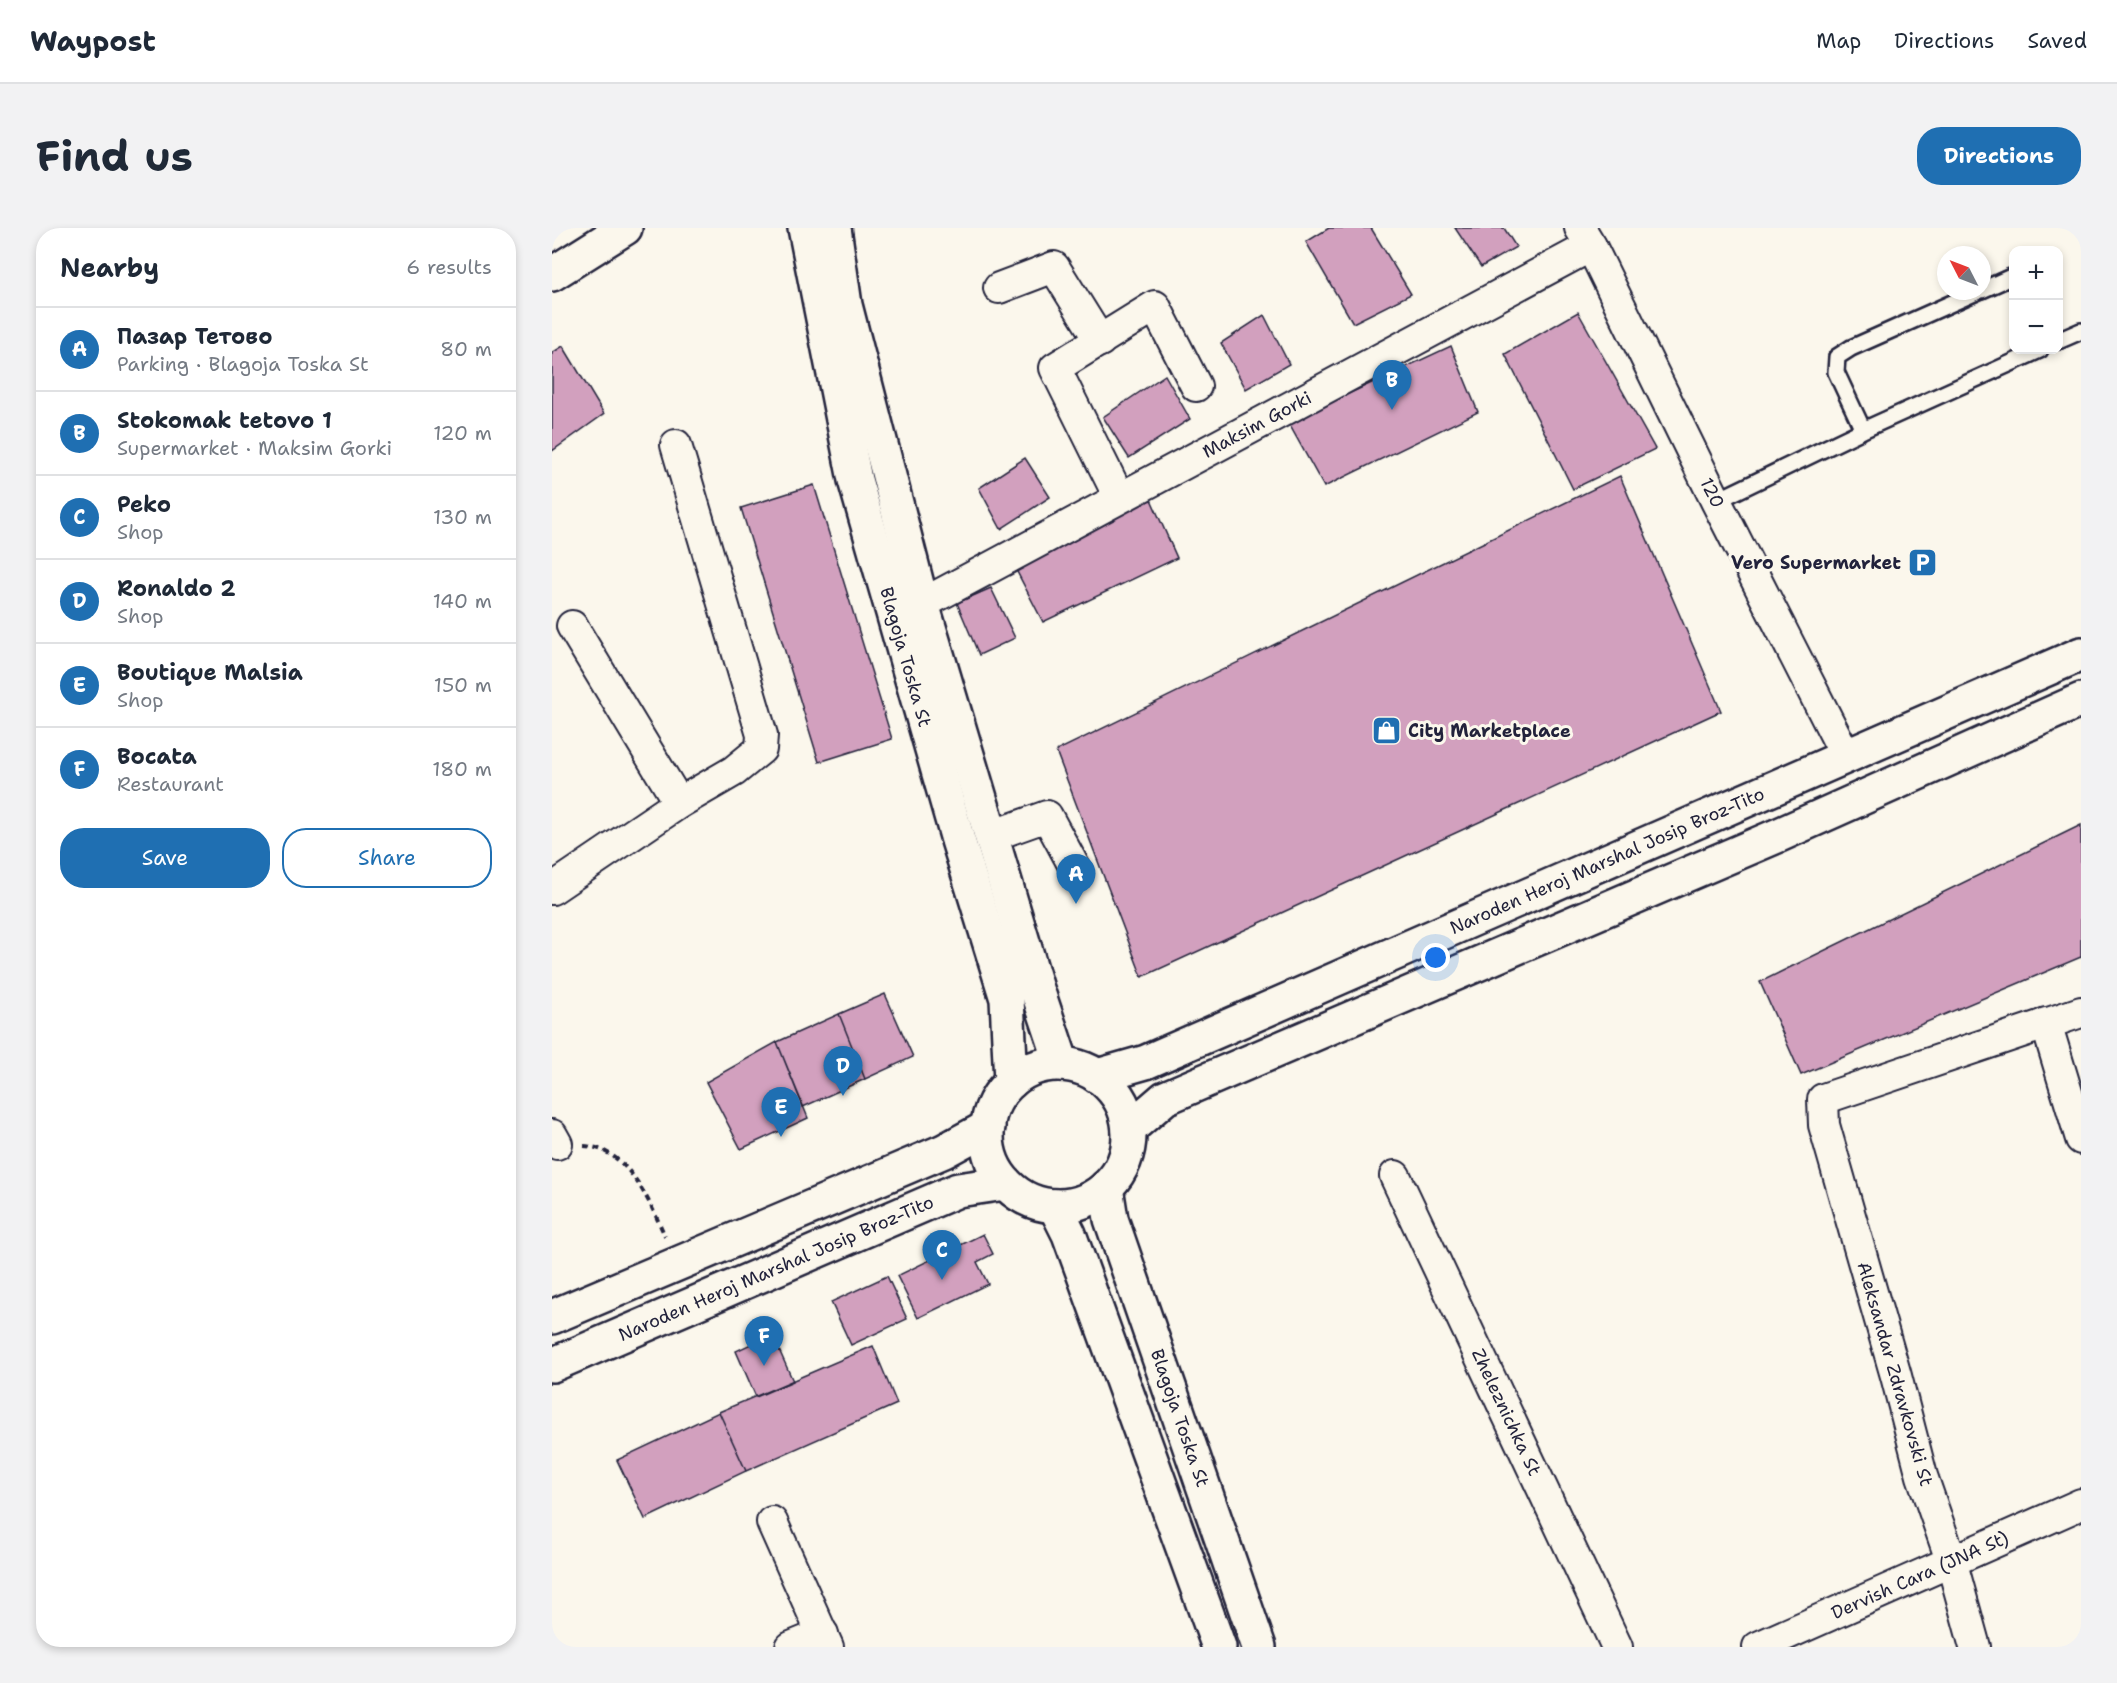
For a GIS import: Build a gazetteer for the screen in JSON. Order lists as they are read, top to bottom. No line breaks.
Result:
{"streets":{"main road":["Blagoja Toska St","Naroden Heroj Marshal Josip Broz-Tito"],"street":["Maksim Gorki","120","Aleksandar Zdravkovski St","Zheleznichka St","Dervish Cara (JNA St)"]},"crossings":[["Maksim Gorki","120"],["Maksim Gorki","Blagoja Toska St"],["120","Naroden Heroj Marshal Josip Broz-Tito"],["Blagoja Toska St","Naroden Heroj Marshal Josip Broz-Tito"],["Aleksandar Zdravkovski St","Dervish Cara (JNA St)"]],"places":{"parking":["Vero Supermarket"],"shop":["City Marketplace"]},"north":"top left","page":{"header":"Waypost","nav":["Map","Directions","Saved"],"buttons":["Directions",["Save","Share"]],"title":"Find us","heading":["Nearby","6 results"],"map_buttons":["+","−"],"list":[{"mark":"A","name":"Пазар Тетово","note":"Parking · Blagoja Toska St","value":"80 m"},{"mark":"B","name":"Stokomak tetovo 1","note":"Supermarket · Maksim Gorki","value":"120 m"},{"mark":"C","name":"Peko","note":"Shop","value":"130 m"},{"mark":"D","name":"Ronaldo 2","note":"Shop","value":"140 m"},{"mark":"E","name":"Boutique Malsia","note":"Shop","value":"150 m"},{"mark":"F","name":"Bocata","note":"Restaurant","value":"180 m"}],"pins":["B","A","D","E","C","F"]}}
